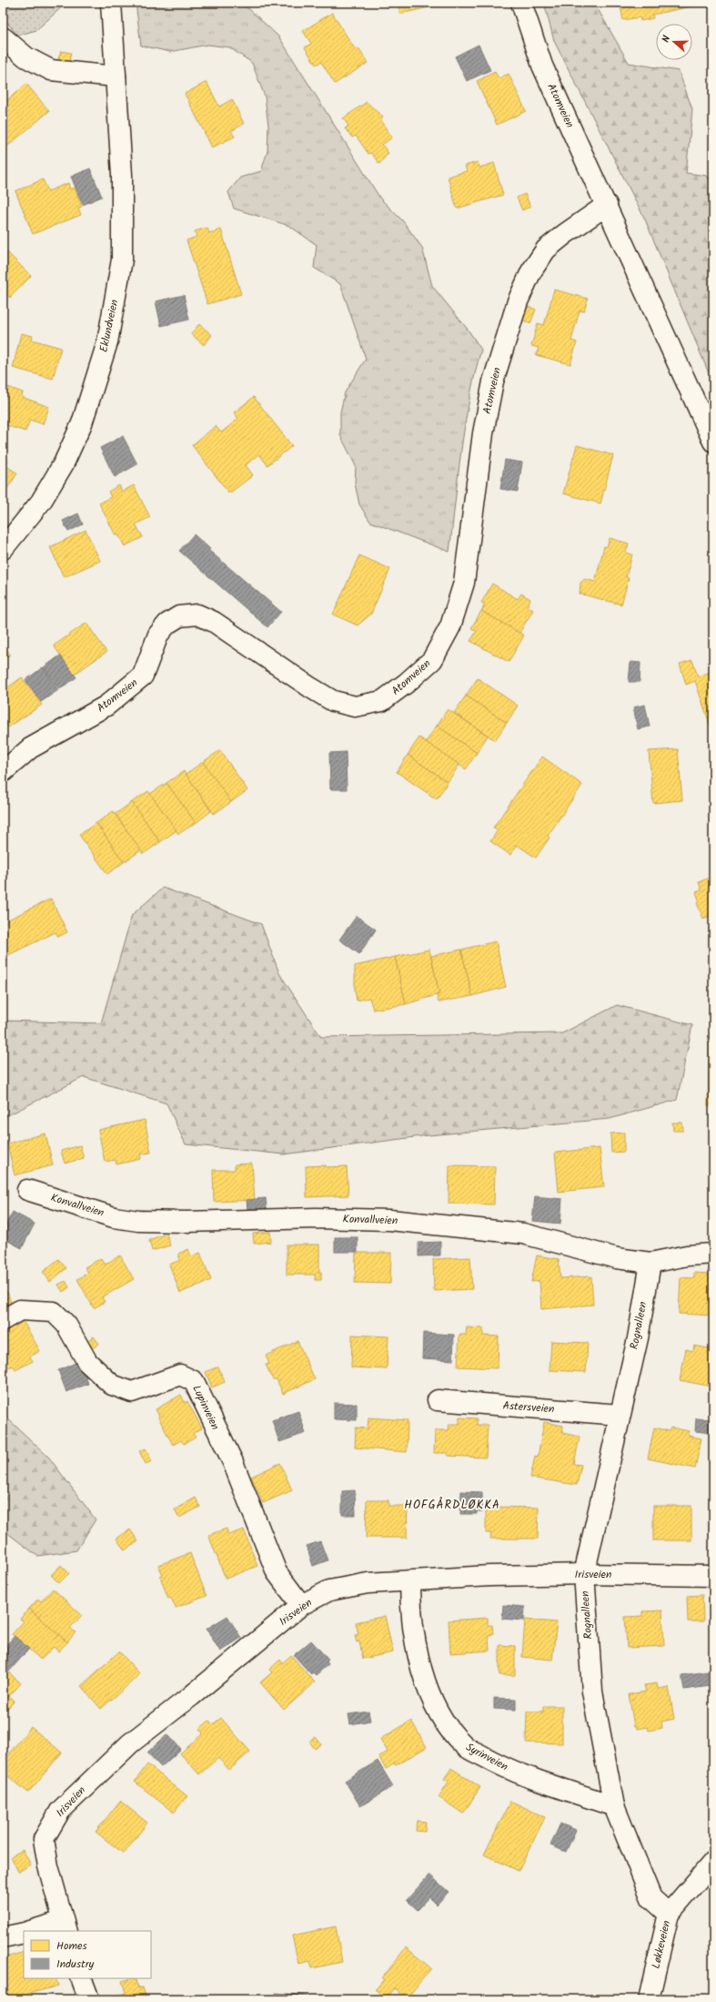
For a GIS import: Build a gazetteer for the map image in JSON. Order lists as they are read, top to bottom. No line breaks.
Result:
{"streets":{"street":["Atomveien","Eklundveien","Konvallveien","Rognalleen","Lupinveien","Astersveien","Irisveien","Syrinveien","Løkkeveien"]},"crossings":[["Konvallveien","Rognalleen"],["Rognalleen","Astersveien"],["Rognalleen","Irisveien"],["Rognalleen","Syrinveien"],["Rognalleen","Løkkeveien"],["Lupinveien","Irisveien"],["Irisveien","Syrinveien"]],"districts":["HOFGÅRDLØKKA"],"legend":["Homes","Industry"],"north":"left"}
